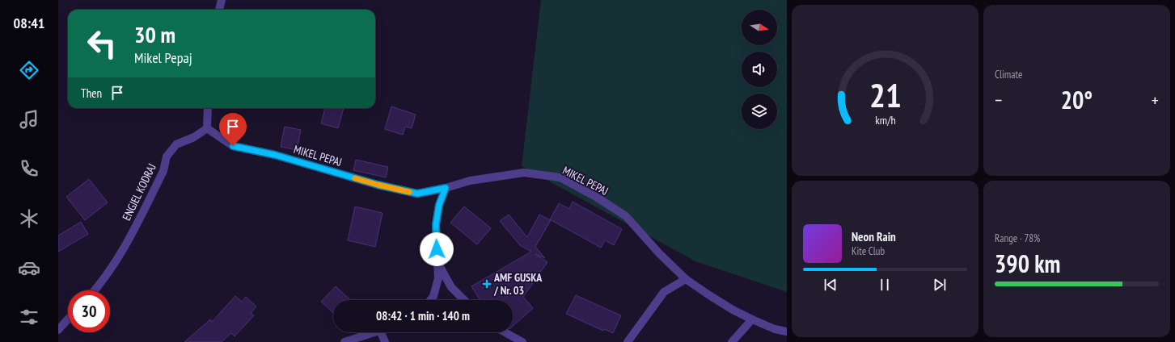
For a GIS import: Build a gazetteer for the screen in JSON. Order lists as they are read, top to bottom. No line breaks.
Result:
{"streets":{"street":["MIKEL PEPAJ","ENGJEL KODRAJ"]},"crossings":[["MIKEL PEPAJ","ENGJEL KODRAJ"]],"places":{"health":["AMF GUSKA / Nr. 03"]},"north":"right","page":{"tabs":"08:41","tile":["Climate",["Range · 78%","390 km"]],"turn":["30 m","Mikel Pepaj"],"then":"Then","heat":["−","20°","+"],"song":["Neon Rain","Kite Club"],"limit":"30","trip":"08:42 · 1 min · 140 m","gauge":["21","km/h"]}}
